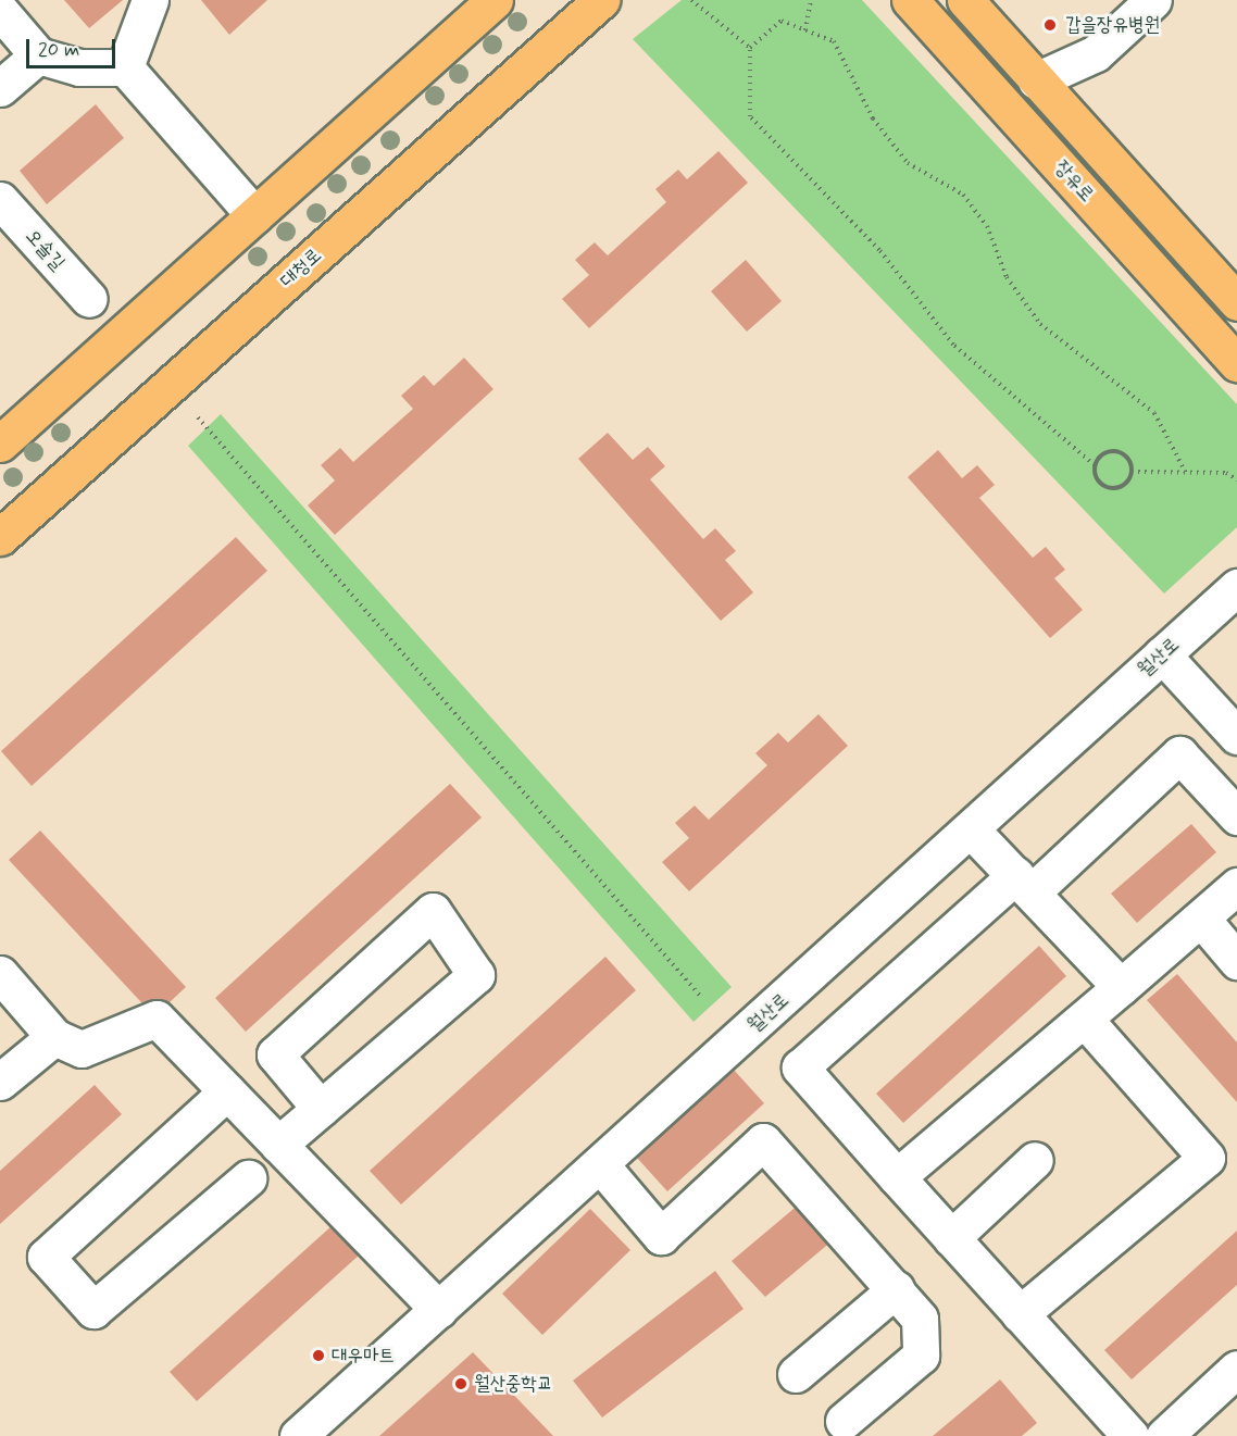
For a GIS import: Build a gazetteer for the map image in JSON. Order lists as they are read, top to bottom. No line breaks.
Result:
{"streets":{"main road":["장유로","대청로"],"street":["오솔길","월산로"]},"places":["갑을장유병원","대우마트","월산중학교"],"scale_bar":"20 m"}
